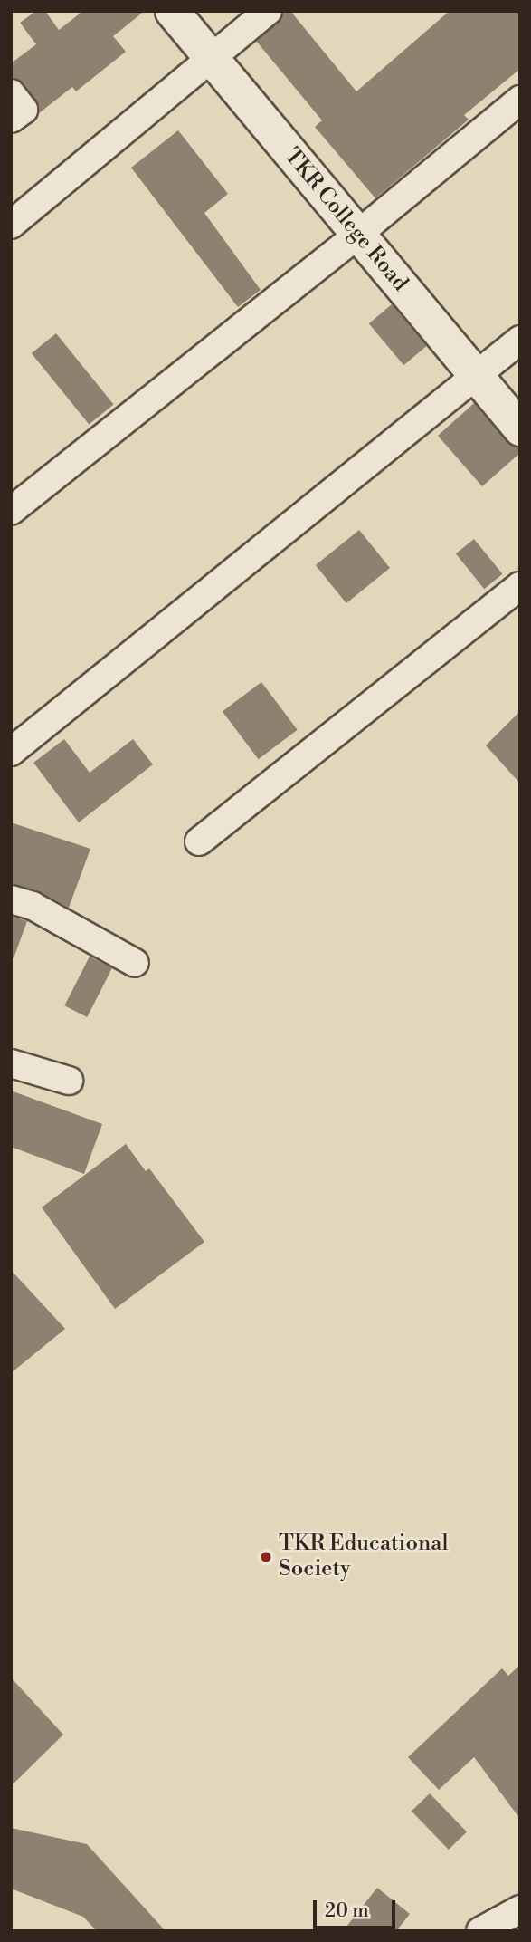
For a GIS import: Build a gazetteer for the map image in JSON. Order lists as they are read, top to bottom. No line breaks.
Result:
{"streets":{"street":["TKR College Road"]},"places":["TKR Educational Society"],"scale_bar":"20 m"}
